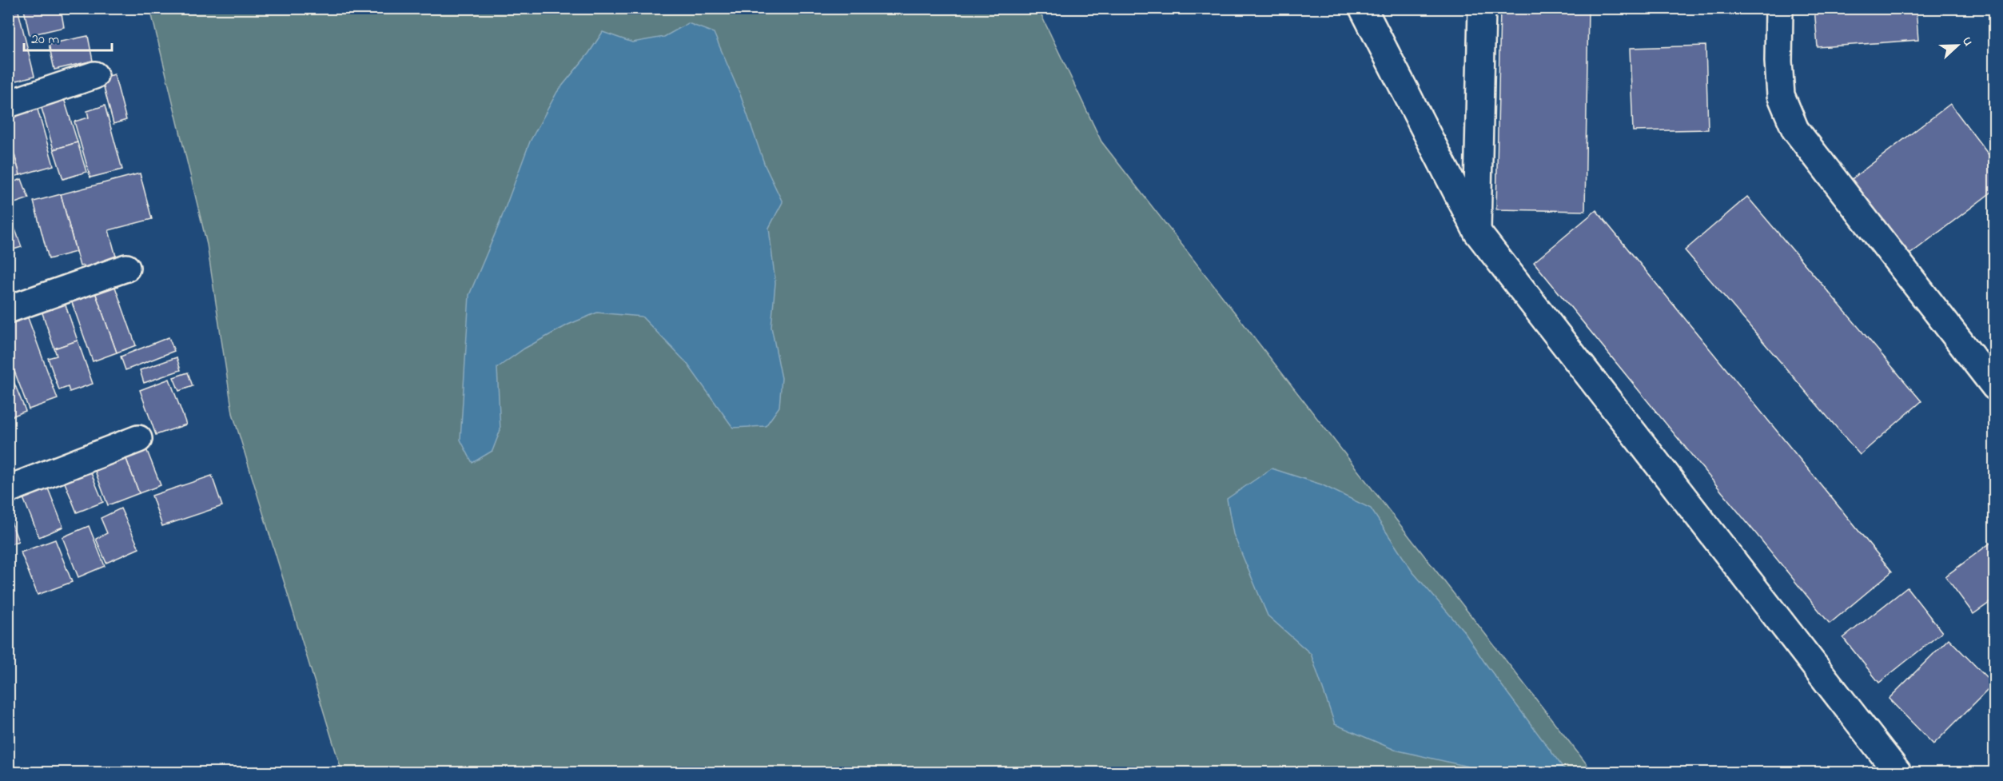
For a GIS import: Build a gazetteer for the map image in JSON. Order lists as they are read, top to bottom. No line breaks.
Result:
{"scale_bar":"20 m","north":"right"}
